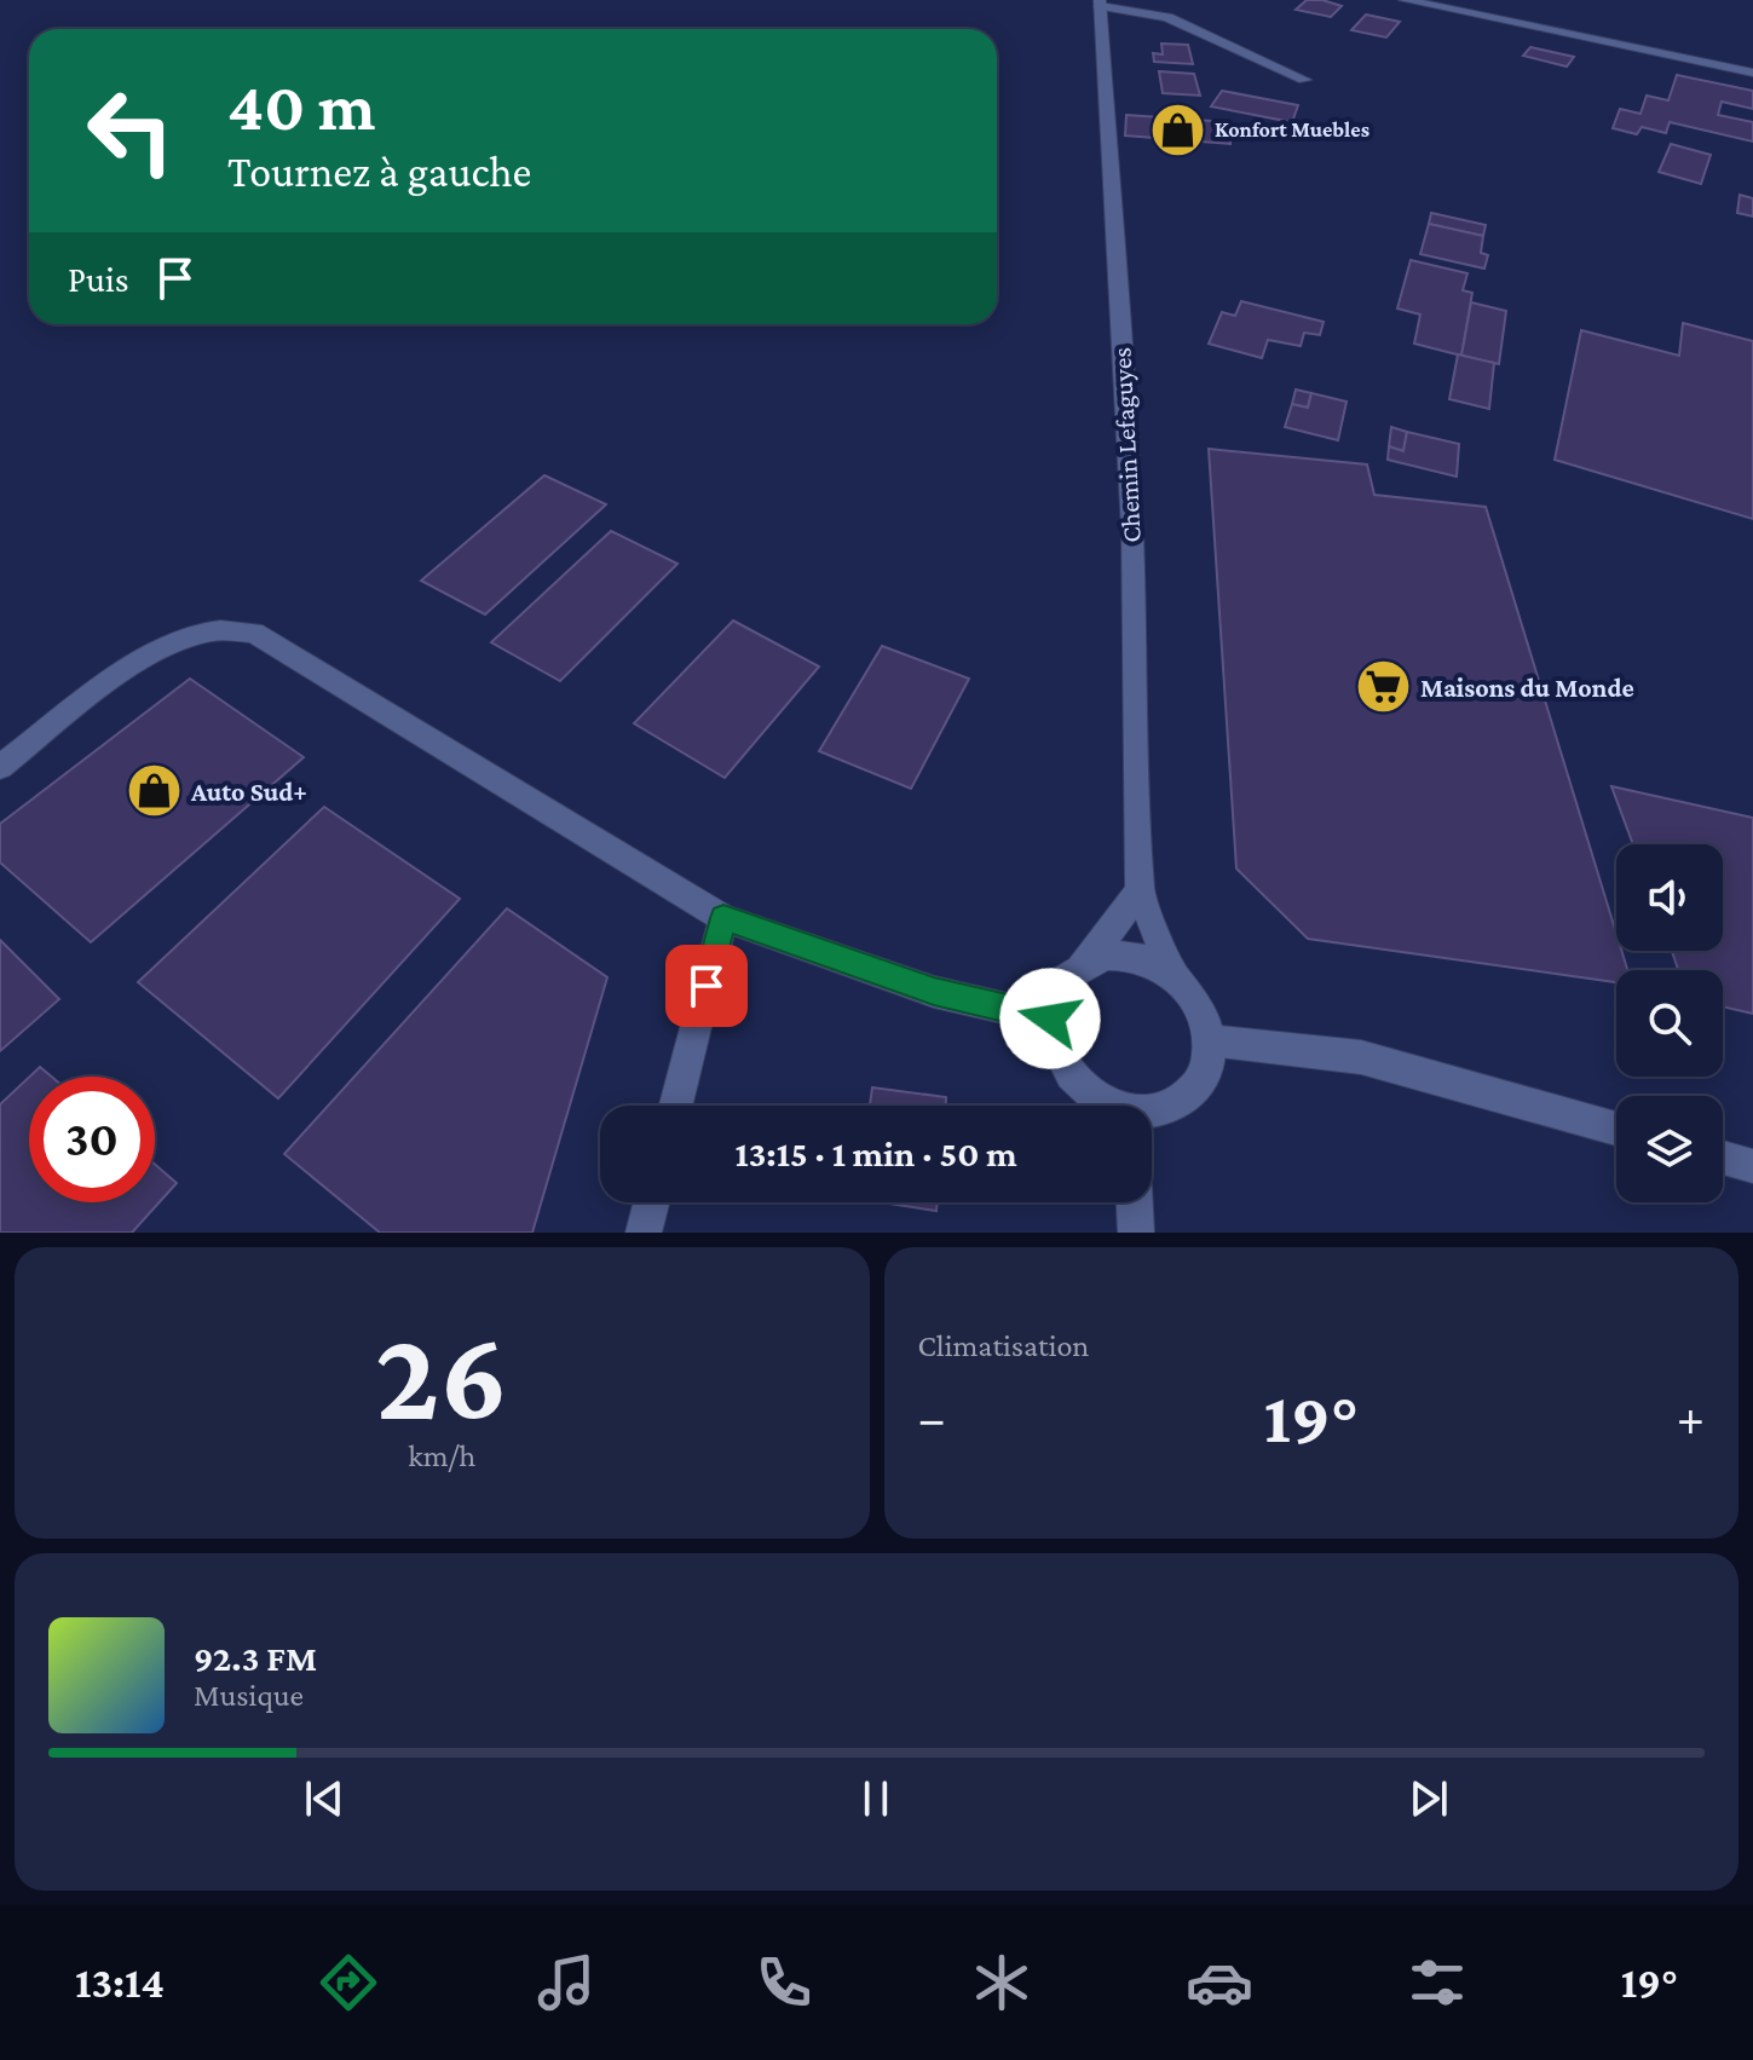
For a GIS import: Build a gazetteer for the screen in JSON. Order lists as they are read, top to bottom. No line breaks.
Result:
{"streets":{"main road":["Chemin Lefaguyes"]},"places":{"shop":["Konfort Muebles","Auto Sud+"],"supermarket":["Maisons du Monde"]},"page":{"turn":["40 m","Tournez à gauche"],"then":"Puis","limit":"30","trip":"13:15 · 1 min · 50 m","tile":[["26","km/h"],"Climatisation"],"heat":["−","19°","+"],"song":["92.3 FM","Musique"],"tabs":["13:14","19°"]}}
